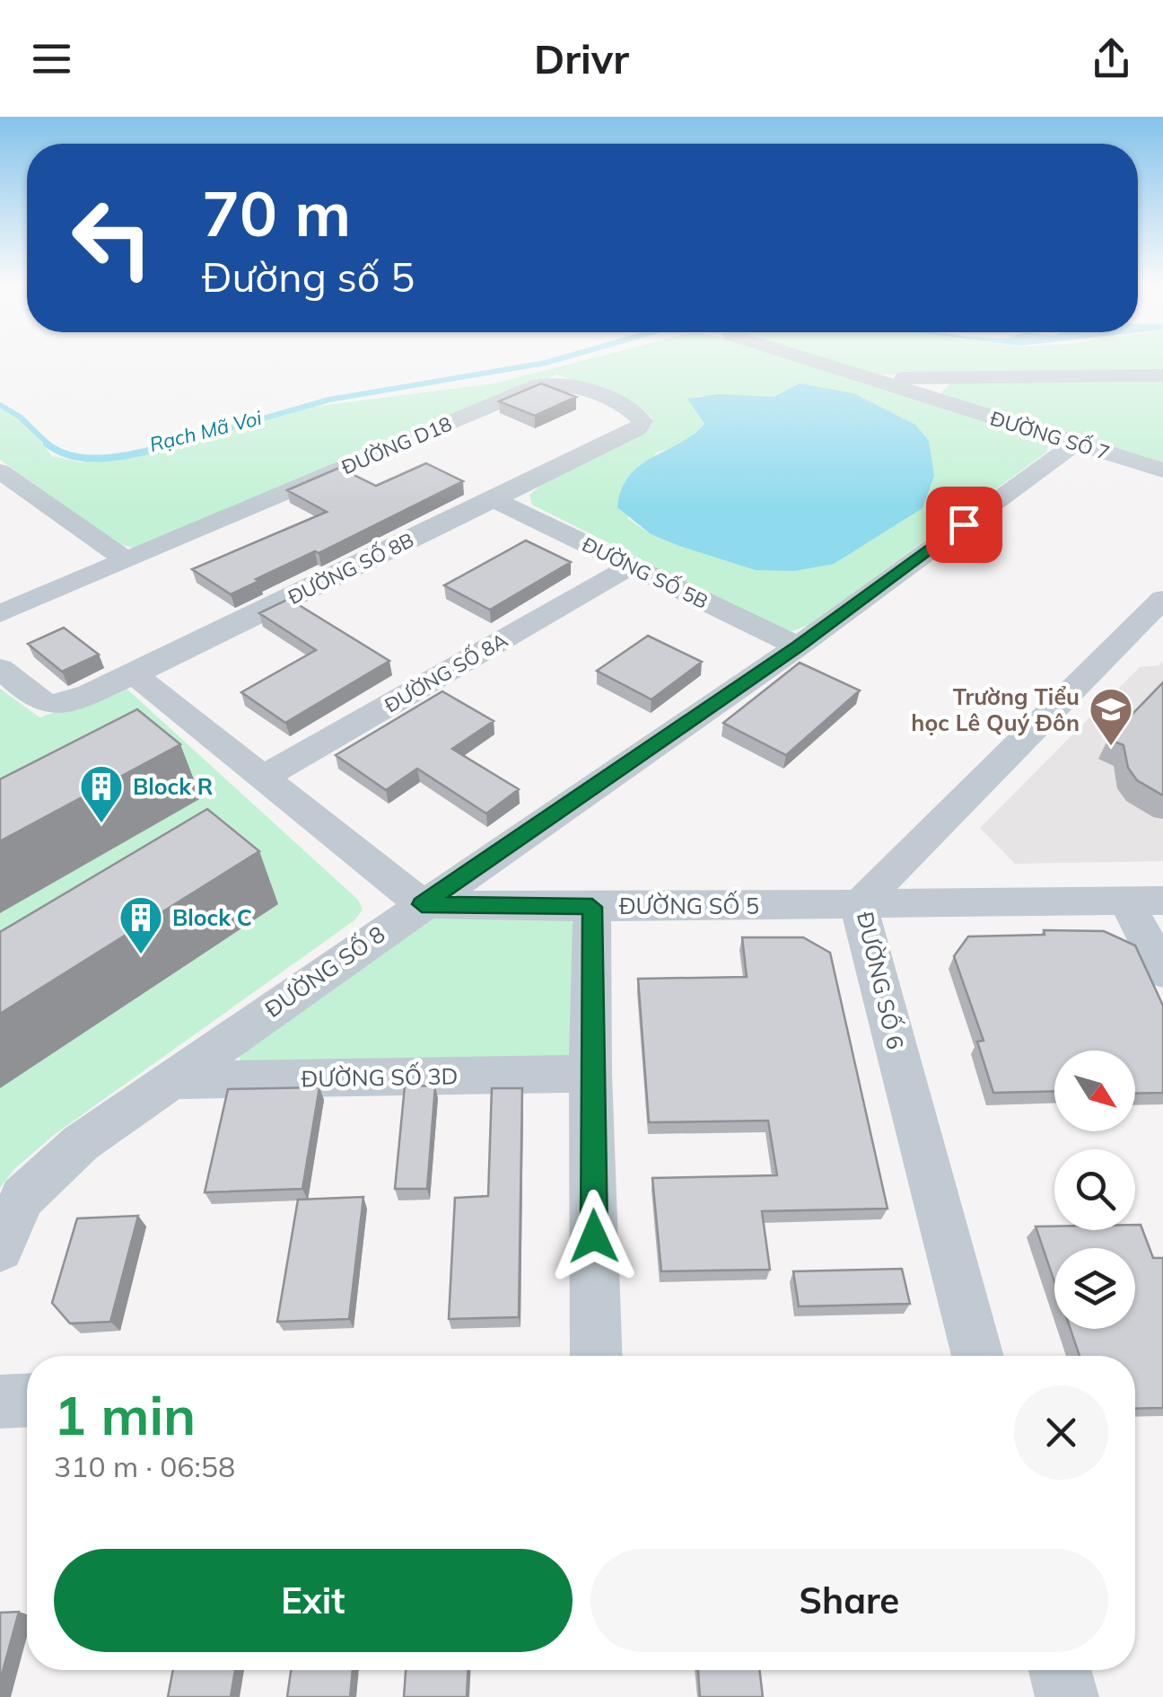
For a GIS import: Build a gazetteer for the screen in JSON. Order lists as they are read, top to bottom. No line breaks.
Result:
{"streets":{"street":["ĐƯỜNG SỐ 7","ĐƯỜNG D18","ĐƯỜNG SỐ 8B","ĐƯỜNG SỐ 5B","ĐƯỜNG SỐ 8A","ĐƯỜNG SỐ 5","ĐƯỜNG SỐ 8","ĐƯỜNG SỐ 6","ĐƯỜNG SỐ 3D"]},"crossings":[["ĐƯỜNG SỐ 7","ĐƯỜNG SỐ 8"],["ĐƯỜNG D18","ĐƯỜNG SỐ 8B"],["ĐƯỜNG SỐ 8B","ĐƯỜNG SỐ 5B"],["ĐƯỜNG SỐ 5B","ĐƯỜNG SỐ 8A"],["ĐƯỜNG SỐ 5B","ĐƯỜNG SỐ 8"],["ĐƯỜNG SỐ 5","ĐƯỜNG SỐ 8"],["ĐƯỜNG SỐ 5","ĐƯỜNG SỐ 6"],["ĐƯỜNG SỐ 8","ĐƯỜNG SỐ 3D"]],"water":["Rạch Mã Voi"],"places":{"school or university":["Trường Tiểu học Lê Quý Đôn"],"building":["Block R","Block C"]},"north":"bottom right","page":{"header":"Drivr","turn":["70 m","Đường số 5"],"heading":["1 min","310 m · 06:58"],"buttons":["Exit","Share"]}}
